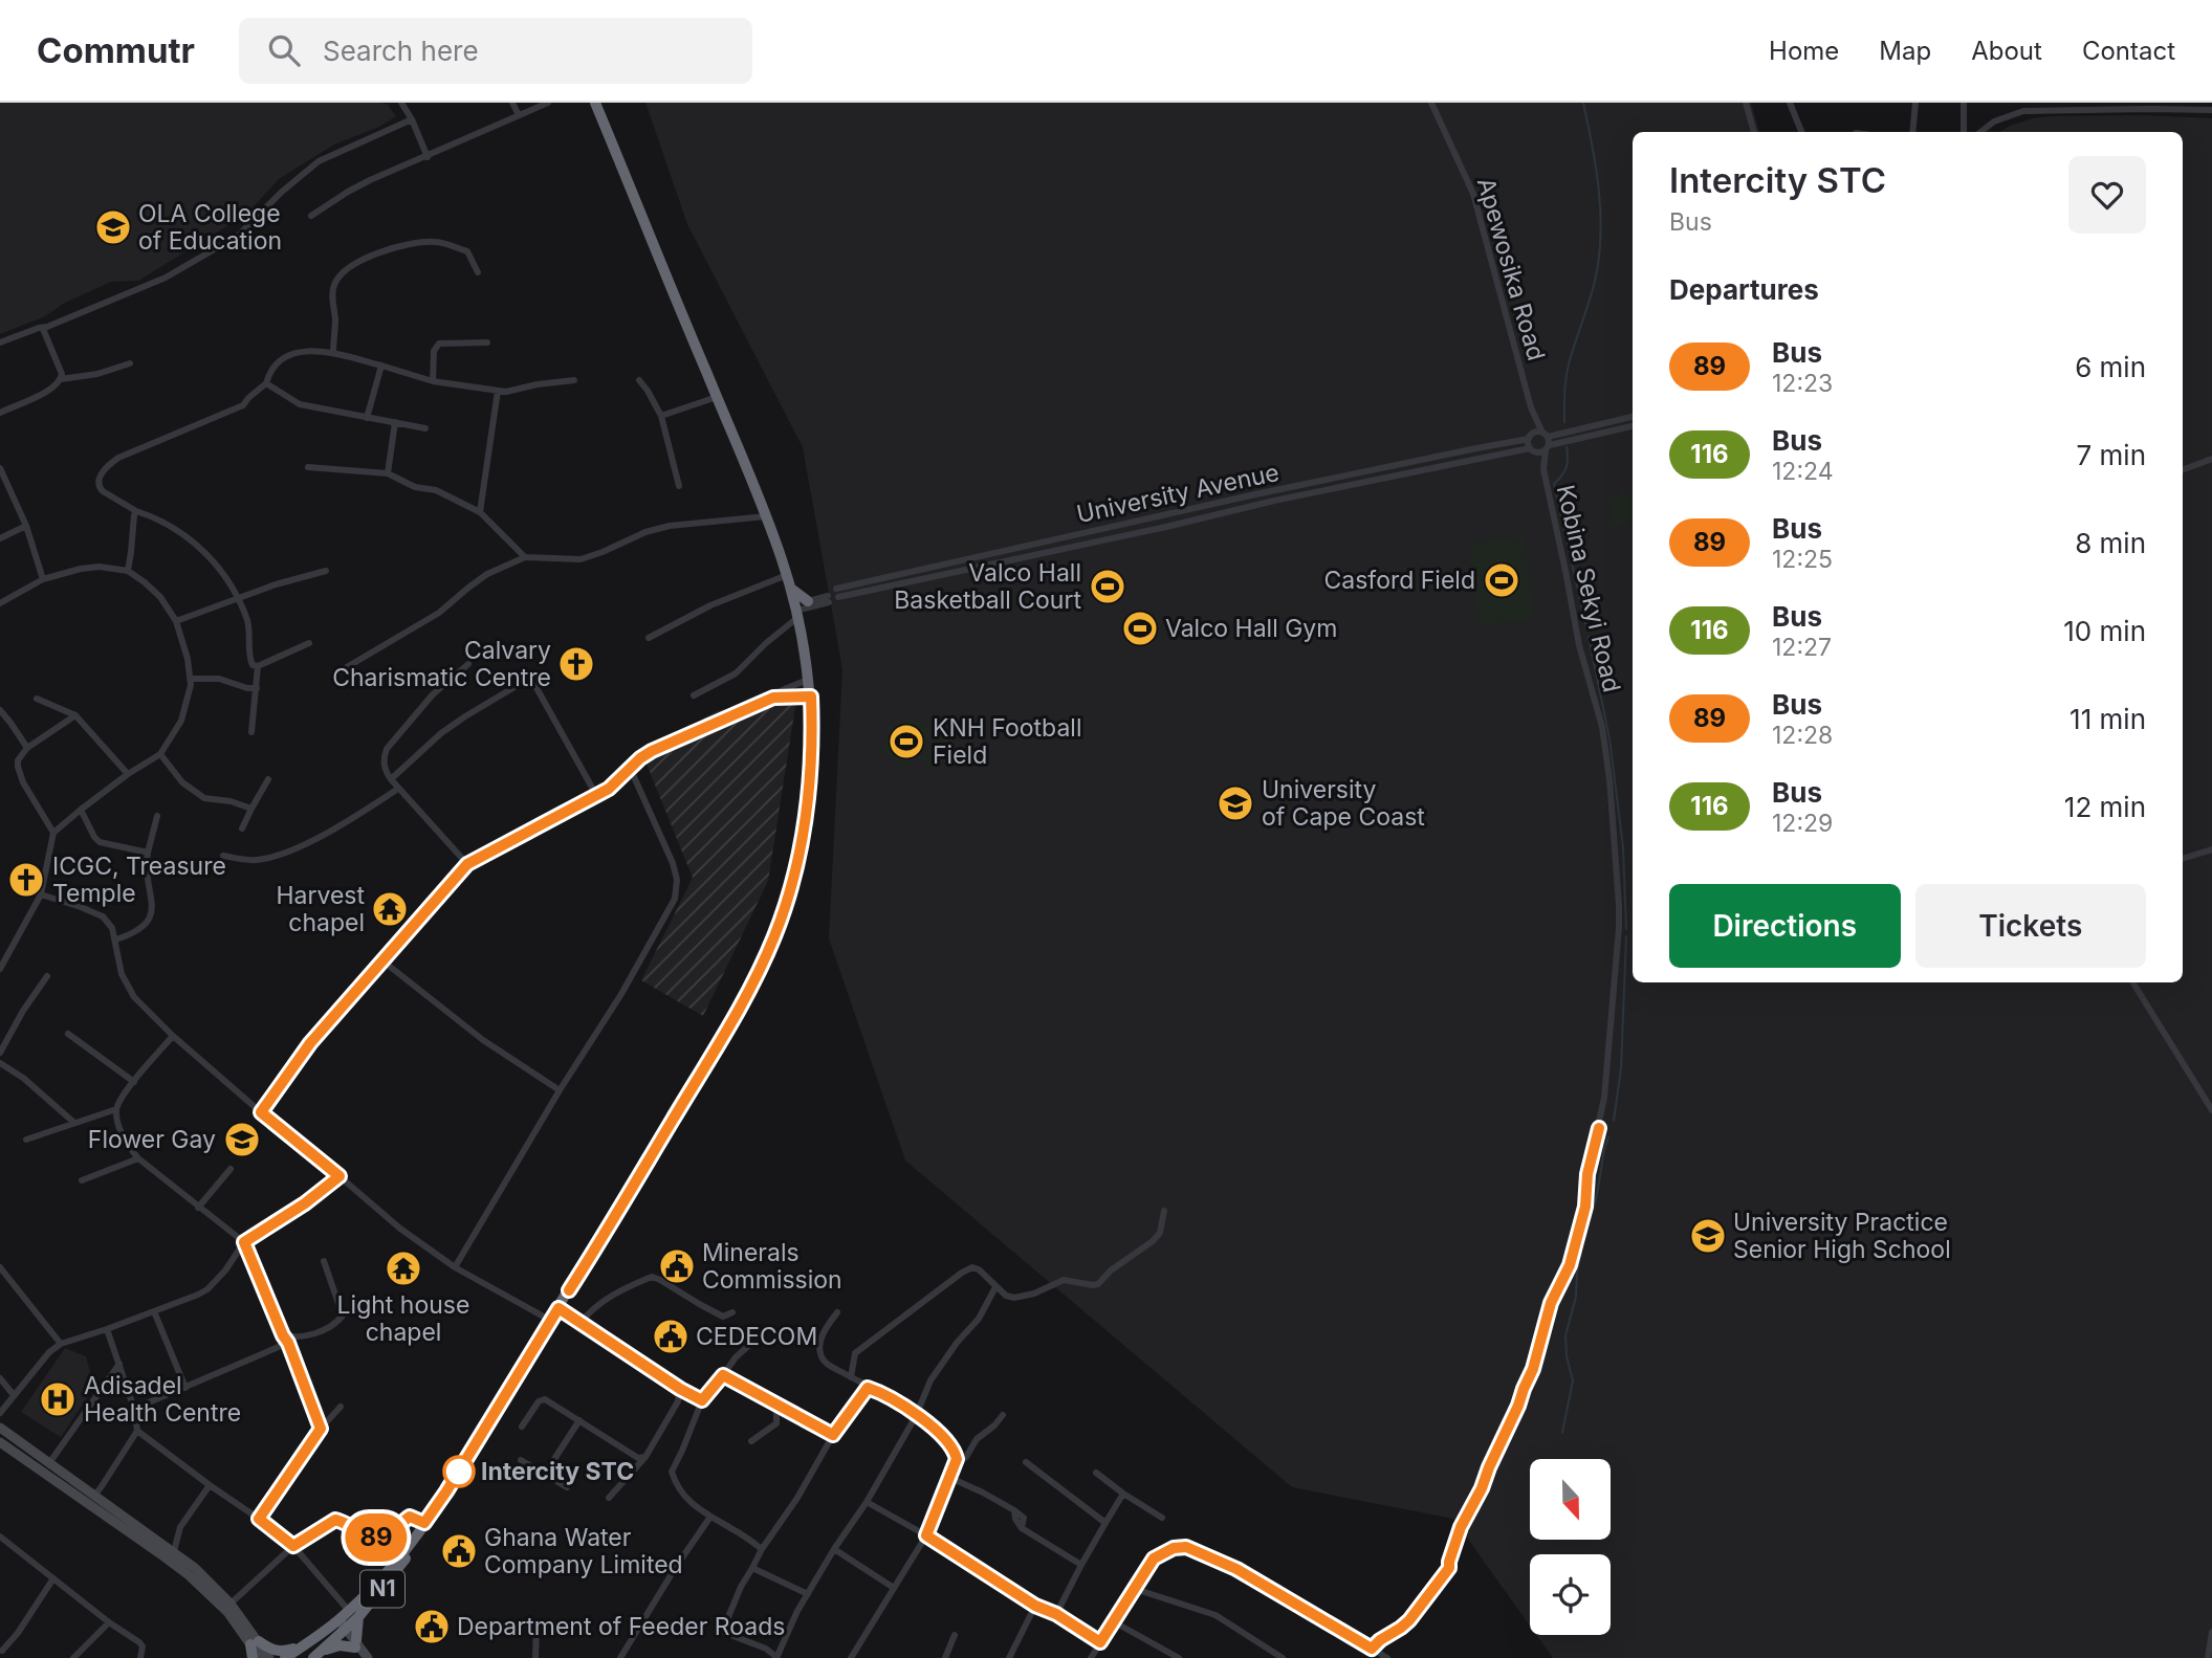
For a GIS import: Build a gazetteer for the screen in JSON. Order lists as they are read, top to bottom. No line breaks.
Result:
{"streets":{"highway":["N1"],"street":["Apewosika Road","University Avenue","Kobina Sekyi Road"]},"crossings":[["University Avenue","Kobina Sekyi Road"]],"places":{"school or university":["OLA College of Education","University of Cape Coast","Flower Gay","University Practice Senior High School"],"sports":["Casford Field","Valco Hall Basketball Court","Valco Hall Gym","KNH Football Field"],"church":["Calvary Charismatic Centre","ICGC, Treasure Temple"],"temple":["Harvest chapel","Light house chapel"],"public building":["Minerals Commission","CEDECOM","Ghana Water Company Limited","Department of Feeder Roads"],"hospital":["Adisadel Health Centre"],"other":["Intercity STC"]},"lines":["bus line 89"],"north":"bottom","page":{"header":"Commutr","search":"Search here","nav":["Home","Map","About","Contact"],"on_map":"89","heading":[["Intercity STC","Bus"],"Departures"],"list":[{"mark":"89","name":"Bus","note":"12:23","value":"6 min"},{"mark":"116","name":"Bus","note":"12:24","value":"7 min"},{"mark":"89","name":"Bus","note":"12:25","value":"8 min"},{"mark":"116","name":"Bus","note":"12:27","value":"10 min"},{"mark":"89","name":"Bus","note":"12:28","value":"11 min"},{"mark":"116","name":"Bus","note":"12:29","value":"12 min"}],"buttons":["Directions","Tickets"]}}
